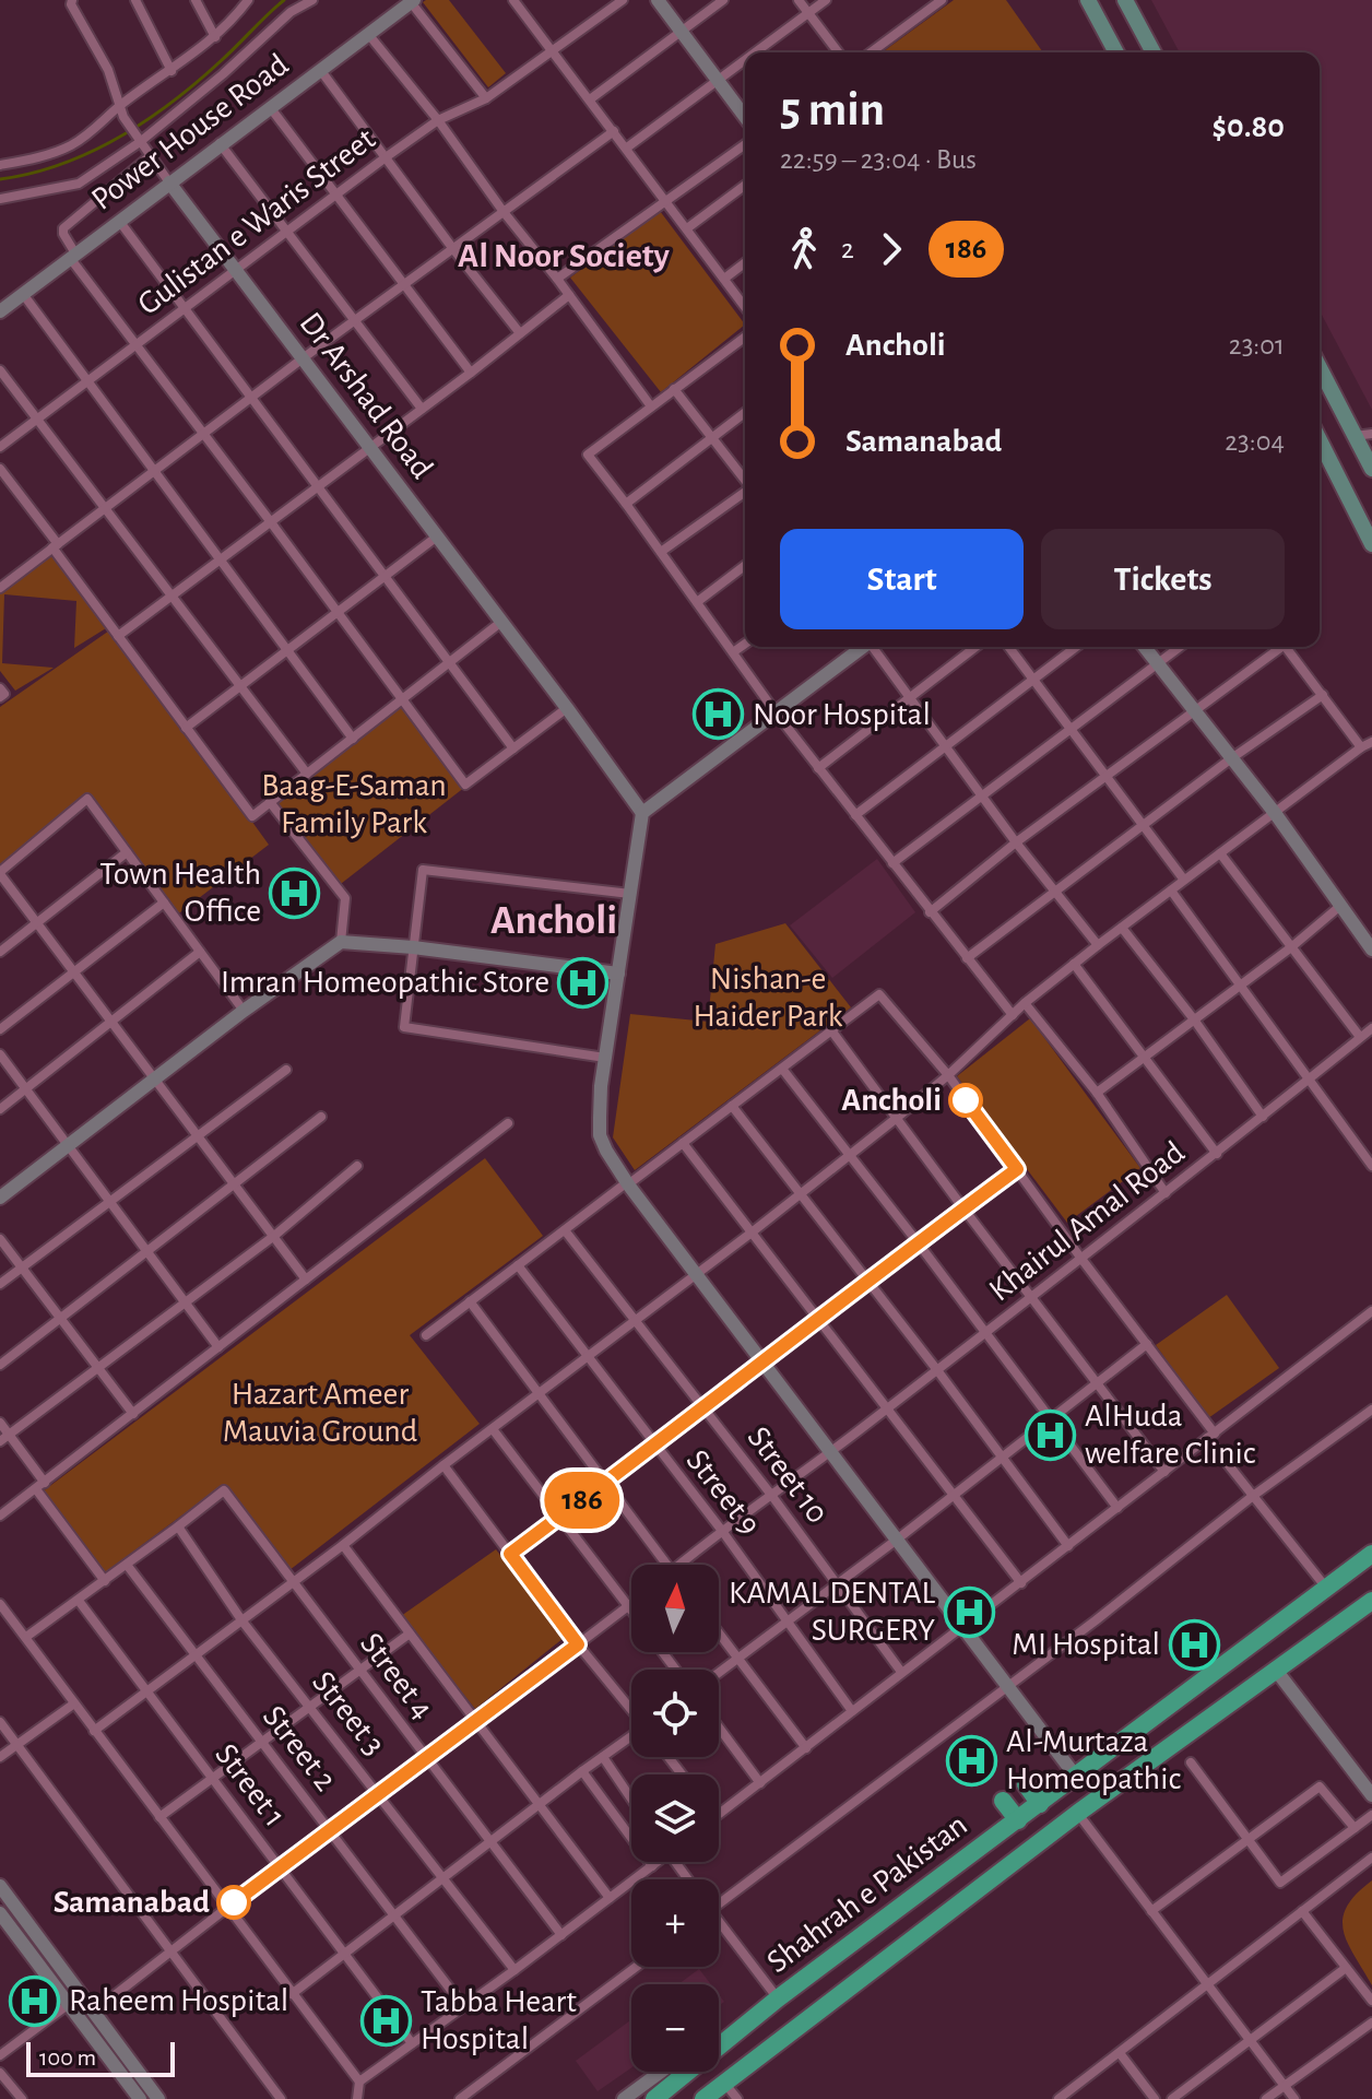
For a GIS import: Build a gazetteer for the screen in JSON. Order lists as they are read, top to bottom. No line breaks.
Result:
{"streets":{"highway":["Shahrah e Pakistan"],"street":["Power House Road","Gulistan e Waris Street","Dr Arshad Road","Khairul Amal Road","Street 10","Street 9","Street 4","Street 3","Street 2","Street 1"]},"crossings":[["Power House Road","Dr Arshad Road"],["Gulistan e Waris Street","Dr Arshad Road"],["Khairul Amal Road","Street 10"],["Khairul Amal Road","Street 9"],["Street 4","Street 3"]],"districts":["Al Noor Society","Ancholi"],"parks":["Baag-E-Saman Family Park","Nishan-e Haider Park","Hazart Ameer Mauvia Ground"],"places":{"hospital":["Noor Hospital","Town Health Office","Imran Homeopathic Store","AlHuda welfare Clinic","KAMAL DENTAL SURGERY","MI Hospital","Al-Murtaza Homeopathic","Raheem Hospital","Tabba Heart Hospital"],"other":["Ancholi","Samanabad"]},"lines":["bus line 186"],"scale_bar":"100 m","north":"top","page":{"on_map":"186","heading":["5 min","22:59 – 23:04 · Bus","$0.80"],"legs":["2","186"],"list":[{"name":"Ancholi","value":"23:01"},{"name":"Samanabad","value":"23:04"}],"buttons":["Start","Tickets"],"map_buttons":["+","−"],"scale":"100 m"}}
